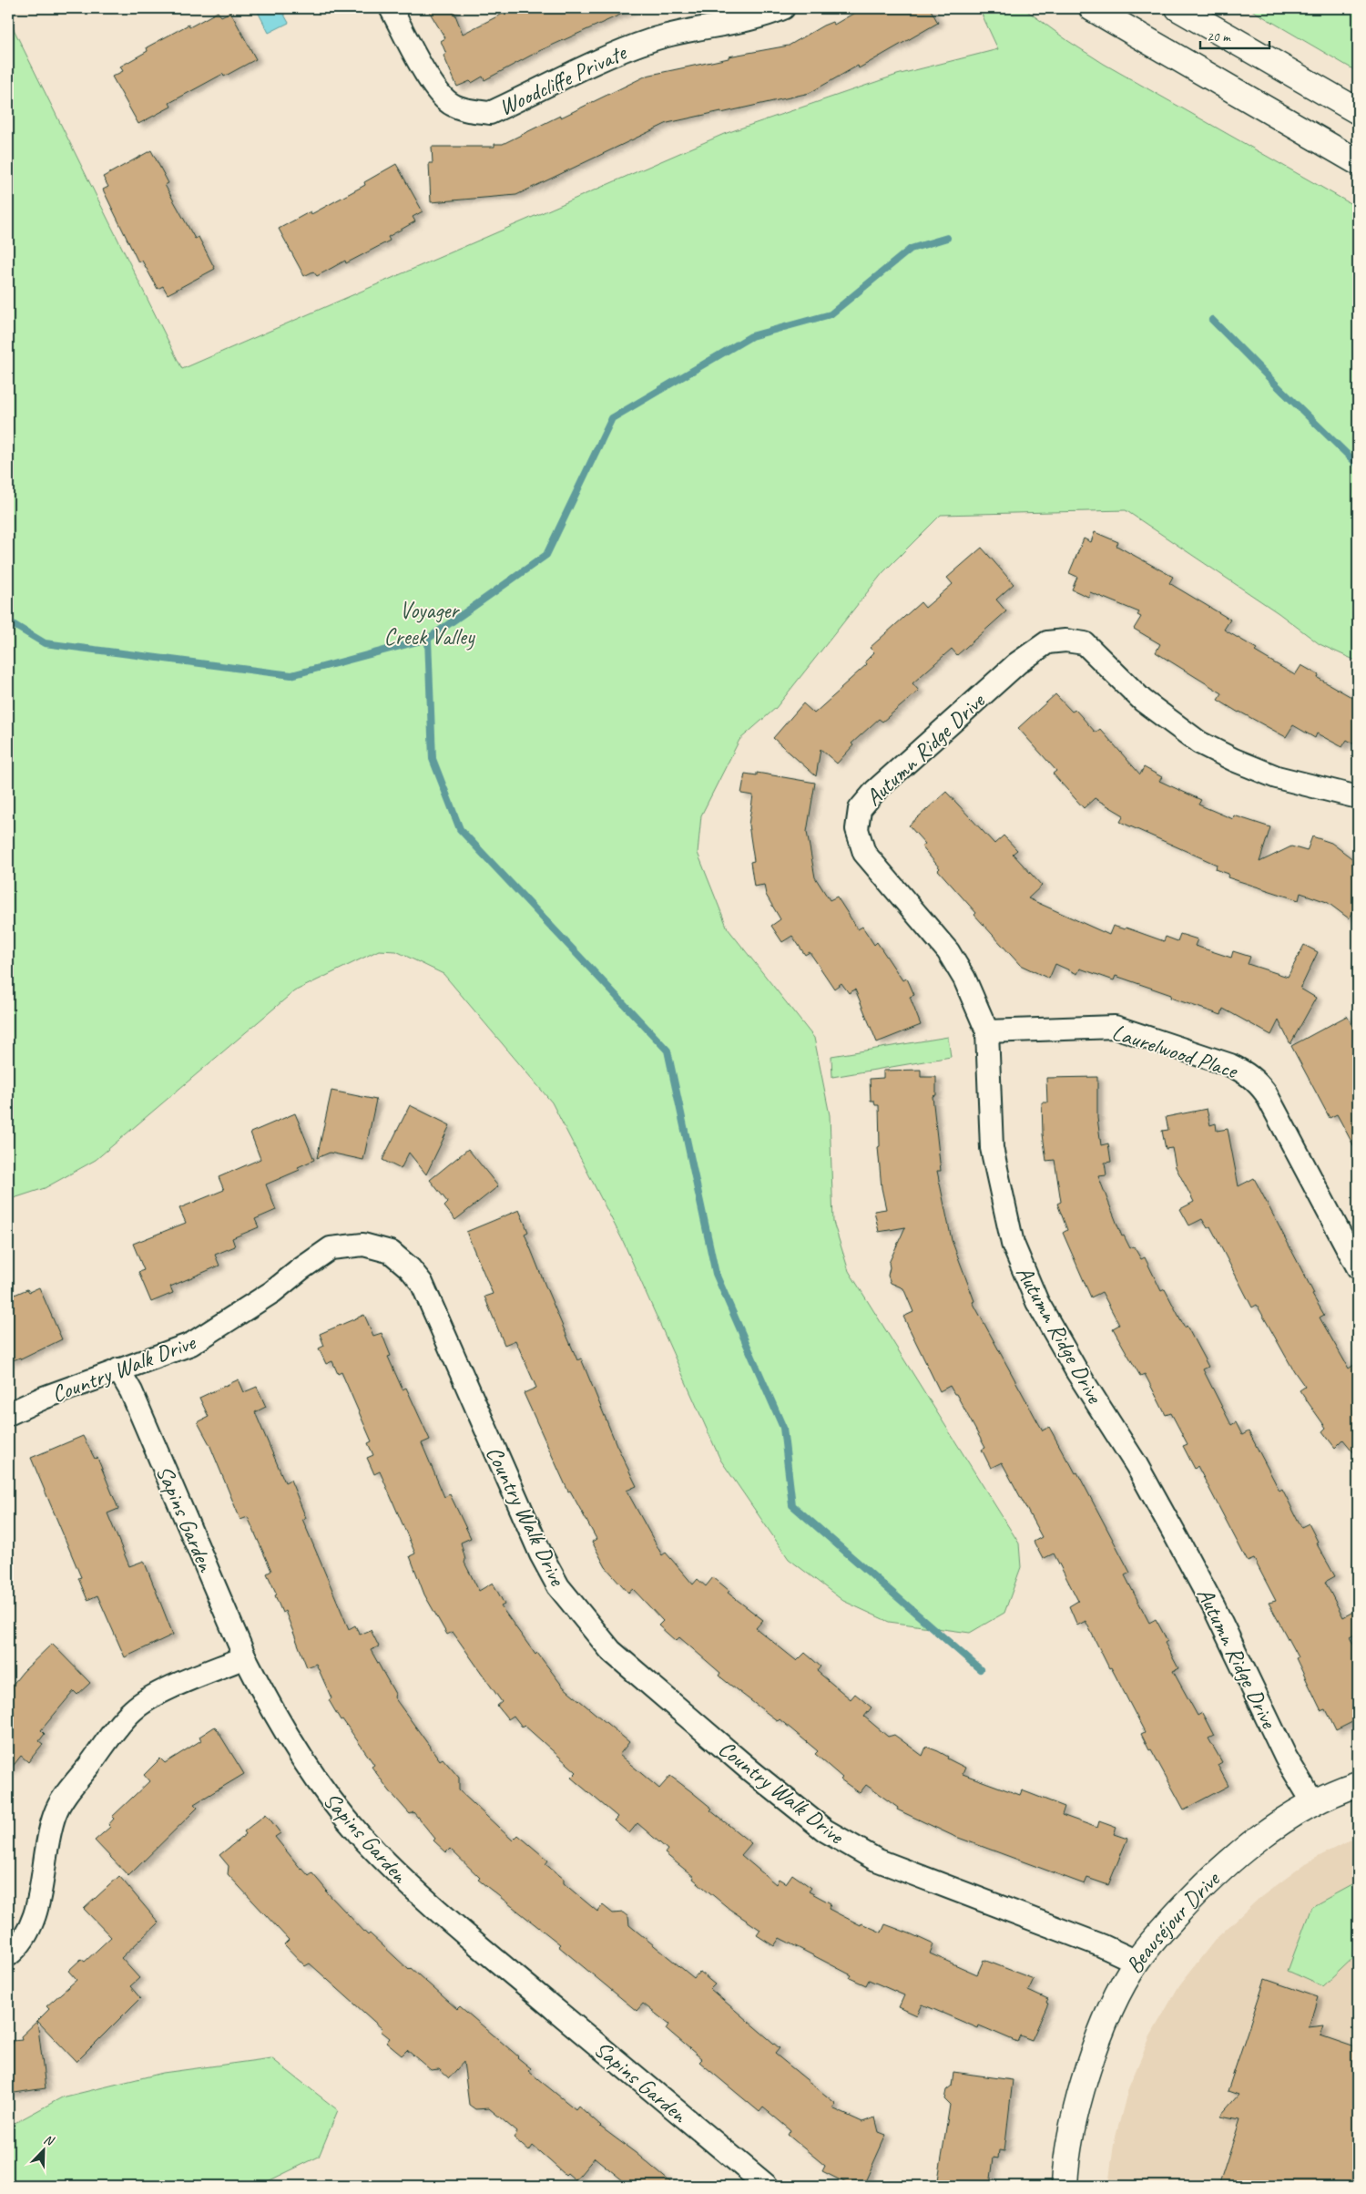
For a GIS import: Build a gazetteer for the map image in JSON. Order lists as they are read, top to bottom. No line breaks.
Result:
{"streets":{"street":["Woodcliffe Private","Autumn Ridge Drive","Laurelwood Place","Country Walk Drive","Sapins Garden","Beauséjour Drive"]},"crossings":[["Autumn Ridge Drive","Laurelwood Place"],["Autumn Ridge Drive","Beauséjour Drive"],["Country Walk Drive","Sapins Garden"],["Country Walk Drive","Beauséjour Drive"]],"parks":["Voyager Creek Valley"],"scale_bar":"20 m","north":"top right"}
